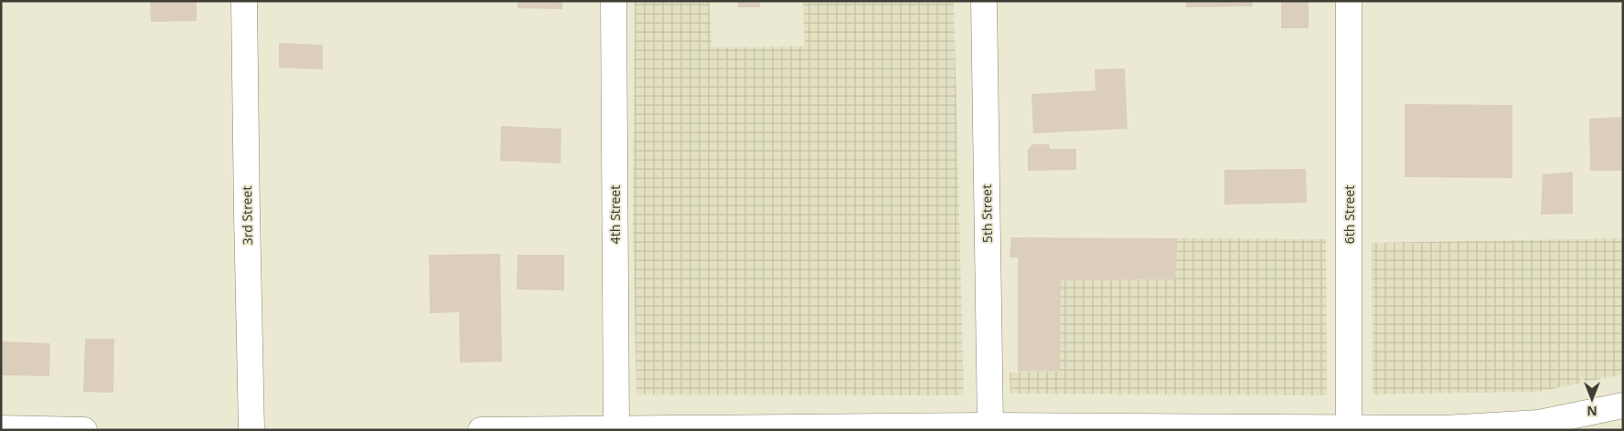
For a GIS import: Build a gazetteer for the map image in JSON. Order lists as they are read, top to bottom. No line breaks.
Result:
{"streets":{"street":["5th Street","4th Street","6th Street","3rd Street"]},"north":"bottom"}
